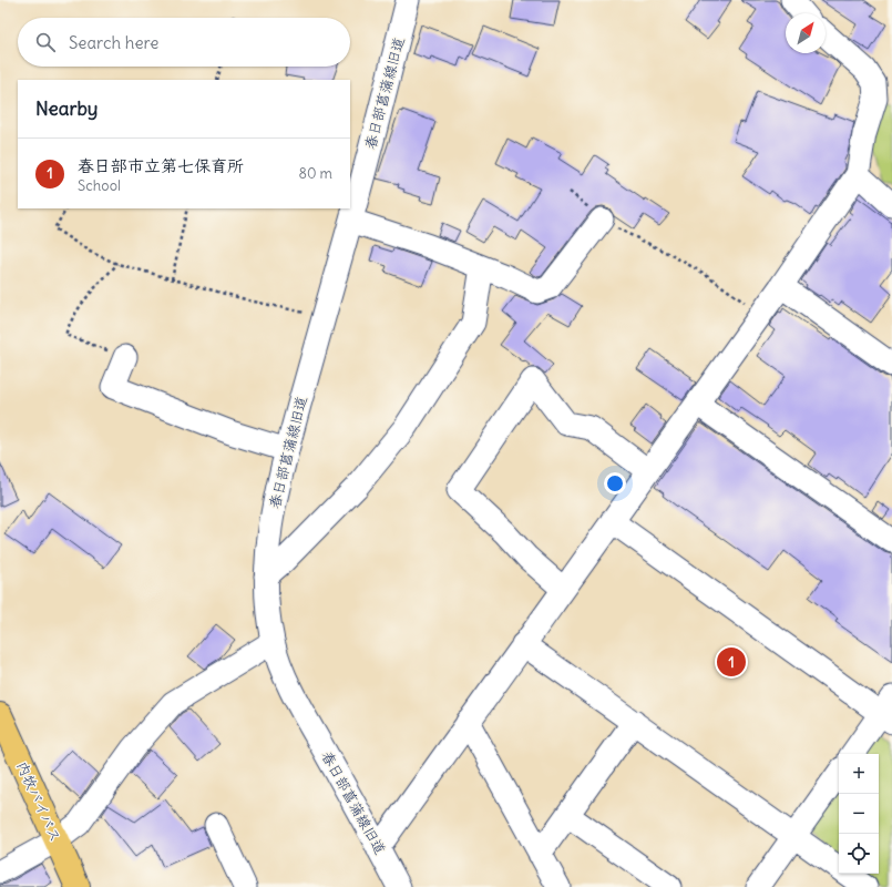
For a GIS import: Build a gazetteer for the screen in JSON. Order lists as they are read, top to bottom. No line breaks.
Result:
{"streets":{"main road":["内牧バイパス"],"street":["春日部菖蒲線旧道"]},"north":"top right","page":{"search":"Search here","heading":"Nearby","list":[{"mark":"1","name":"春日部市立第七保育所","note":"School","value":"80 m"}],"pins":"1","map_buttons":["+","−"]}}
